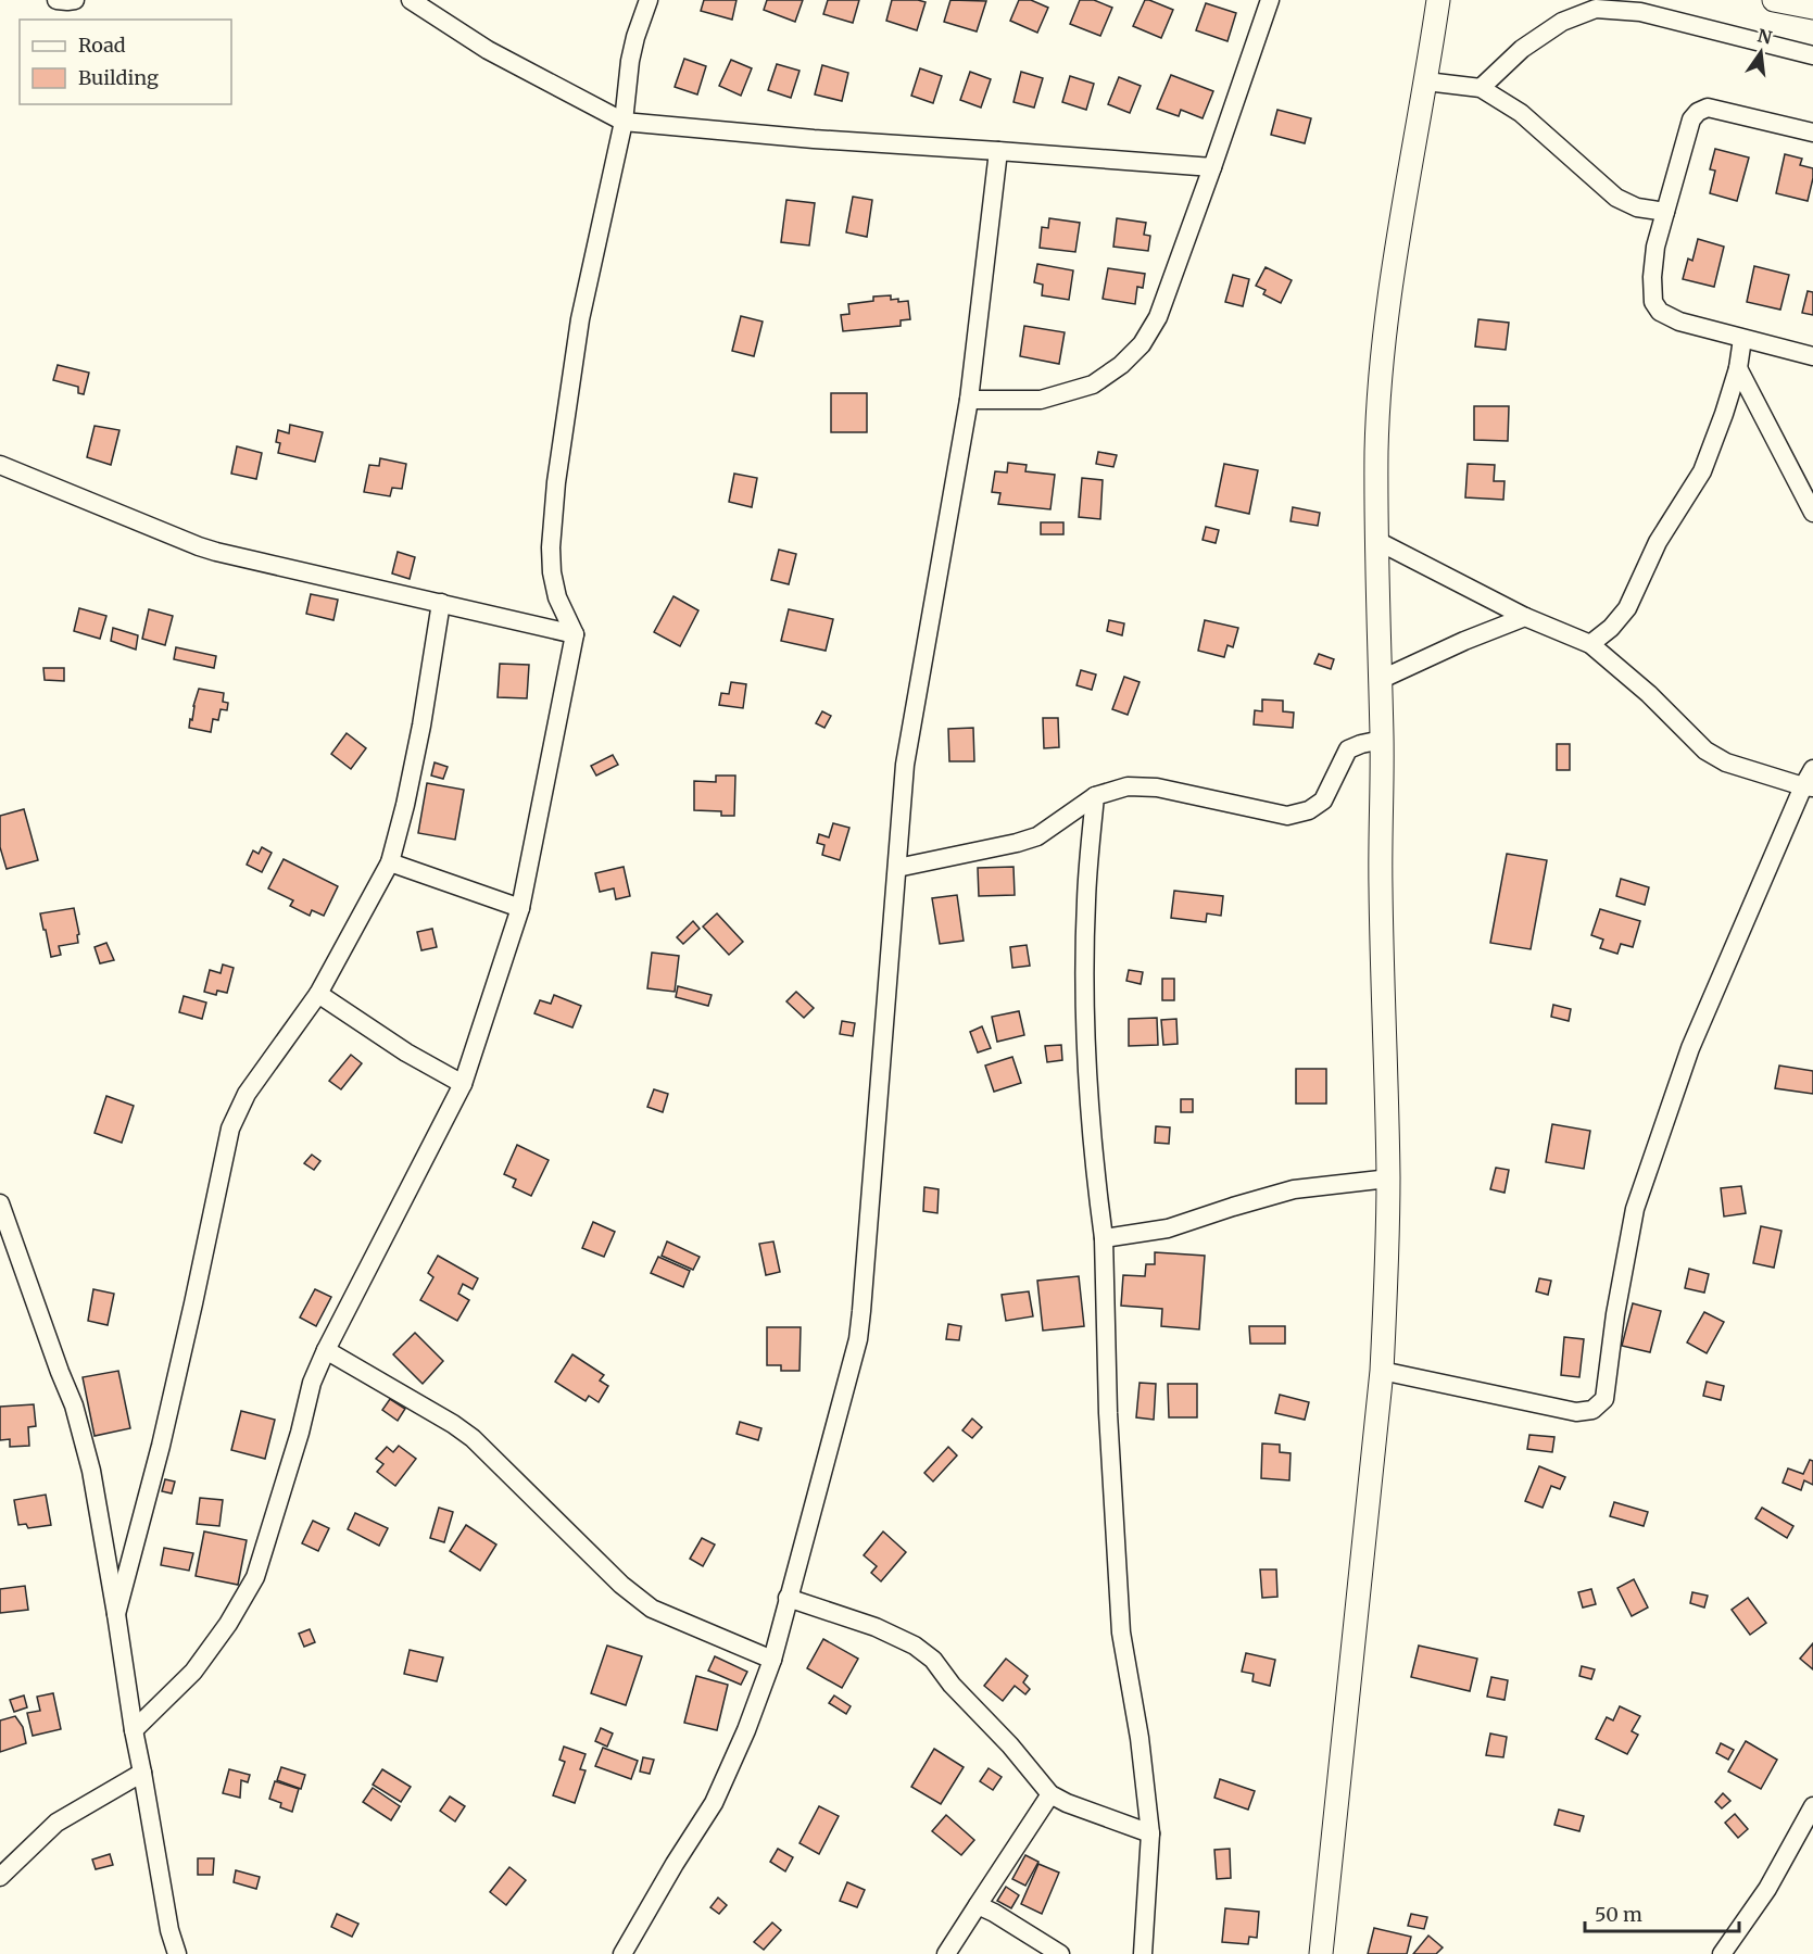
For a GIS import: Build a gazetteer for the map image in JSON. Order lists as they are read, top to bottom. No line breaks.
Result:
{"legend":["Road","Building"],"scale_bar":"50 m","north":"top"}
